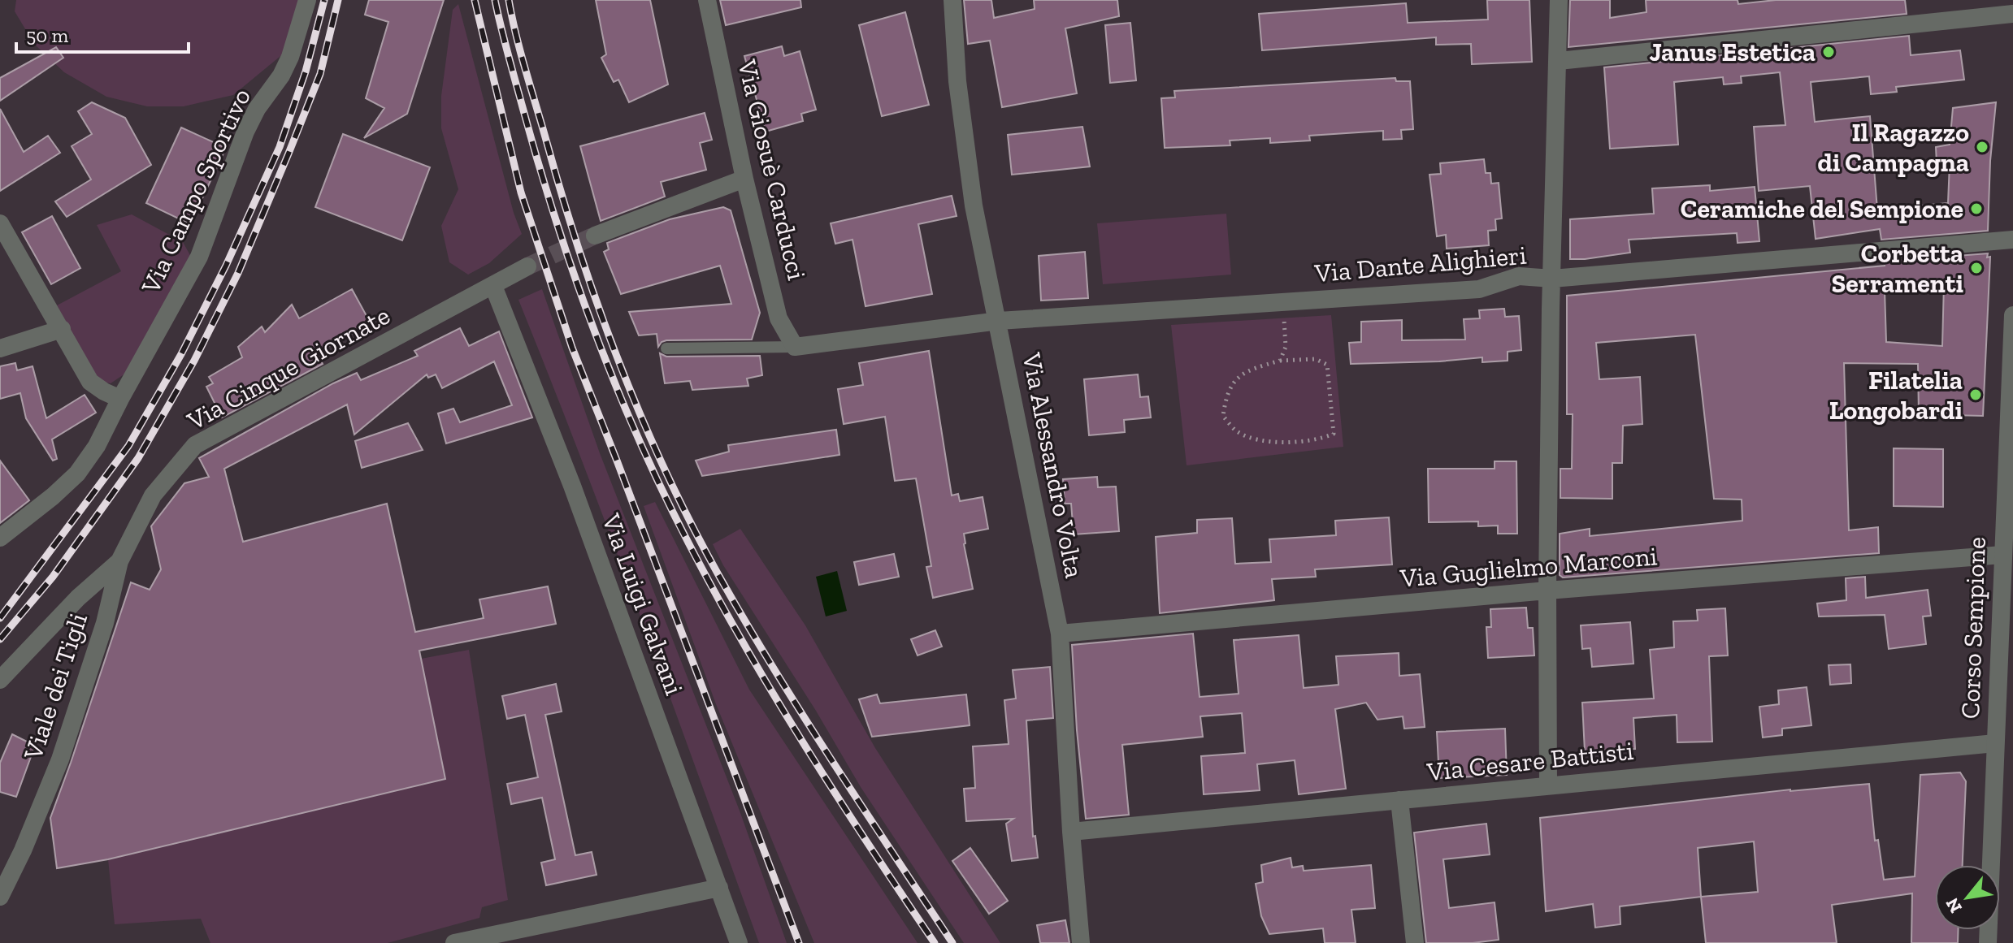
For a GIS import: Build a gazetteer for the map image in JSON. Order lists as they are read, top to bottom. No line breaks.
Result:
{"streets":{"street":["Via Giosuè Carducci","Via Campo Sportivo","Via Dante Alighieri","Via Cinque Giornate","Via Alessandro Volta","Via Guglielmo Marconi","Via Luigi Galvani","Corso Sempione","Viale dei Tigli","Via Cesare Battisti"]},"crossings":[["Via Giosuè Carducci","Via Dante Alighieri"],["Via Dante Alighieri","Via Alessandro Volta"],["Via Cinque Giornate","Via Luigi Galvani"],["Via Cinque Giornate","Viale dei Tigli"],["Via Alessandro Volta","Via Guglielmo Marconi"],["Via Alessandro Volta","Via Cesare Battisti"],["Via Guglielmo Marconi","Corso Sempione"],["Corso Sempione","Via Cesare Battisti"]],"places":["Janus Estetica","Il Ragazzo di Campagna","Ceramiche del Sempione","Corbetta Serramenti","Filatelia Longobardi"],"scale_bar":"50 m","north":"bottom left"}
